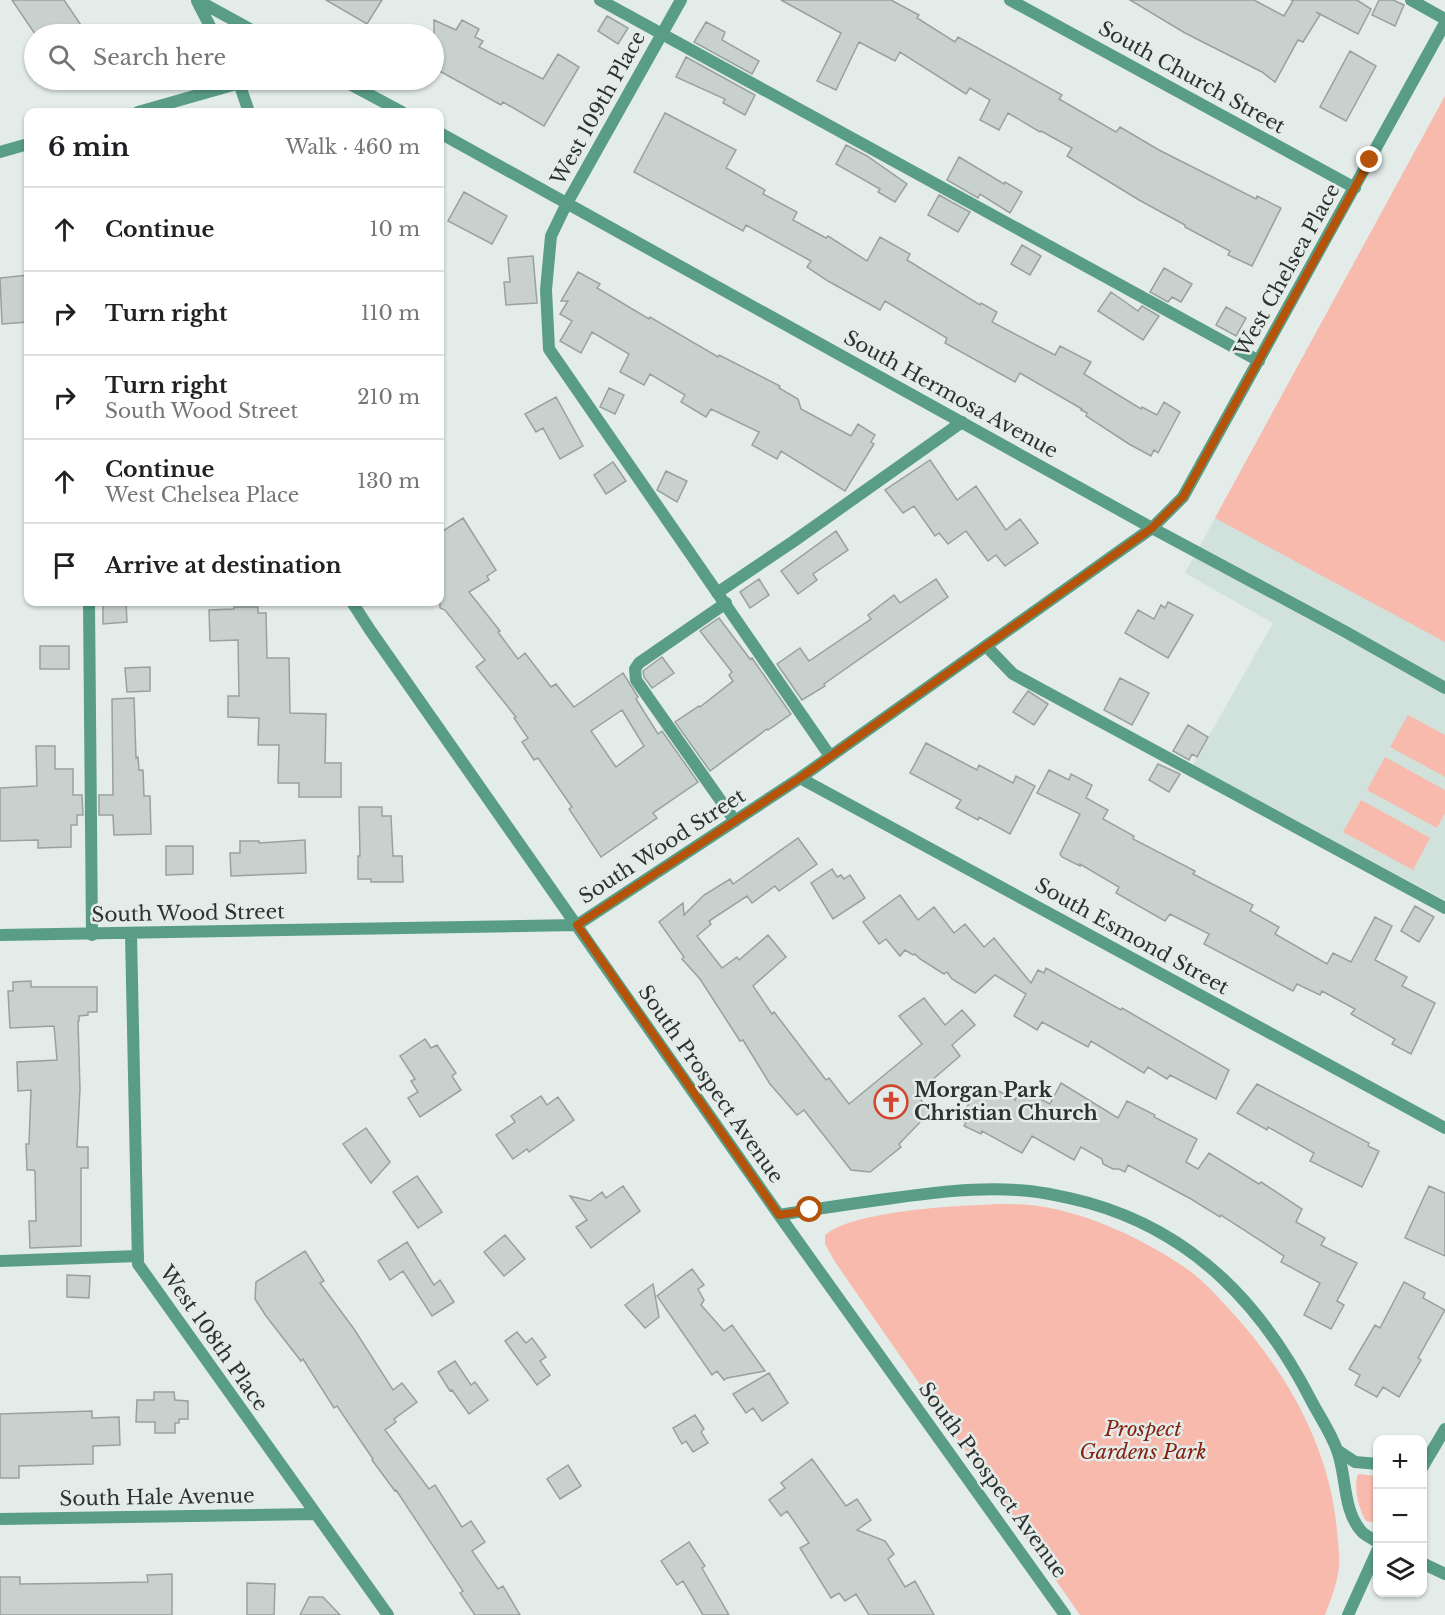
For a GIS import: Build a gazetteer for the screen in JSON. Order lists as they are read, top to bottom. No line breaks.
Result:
{"streets":{"street":["South Church Street","West 109th Place","West Chelsea Place","South Hermosa Avenue","South Wood Street","South Esmond Street","South Prospect Avenue","West 108th Place","South Hale Avenue"]},"crossings":[["South Church Street","West Chelsea Place"],["West 109th Place","South Hermosa Avenue"],["West 109th Place","South Wood Street"],["West Chelsea Place","South Hermosa Avenue"],["West Chelsea Place","South Wood Street"],["South Hermosa Avenue","South Wood Street"],["South Wood Street","South Esmond Street"],["South Wood Street","South Prospect Avenue"],["South Wood Street","West 108th Place"],["West 108th Place","South Hale Avenue"]],"parks":["Prospect Gardens Park"],"places":{"church":["Morgan Park Christian Church"]},"page":{"search":"Search here","heading":["6 min","Walk · 460 m"],"list":[["Continue","10 m"],["Turn right","110 m"],["Turn right","South Wood Street","210 m"],["Continue","West Chelsea Place","130 m"],"Arrive at destination"],"map_buttons":["+","−"]}}
